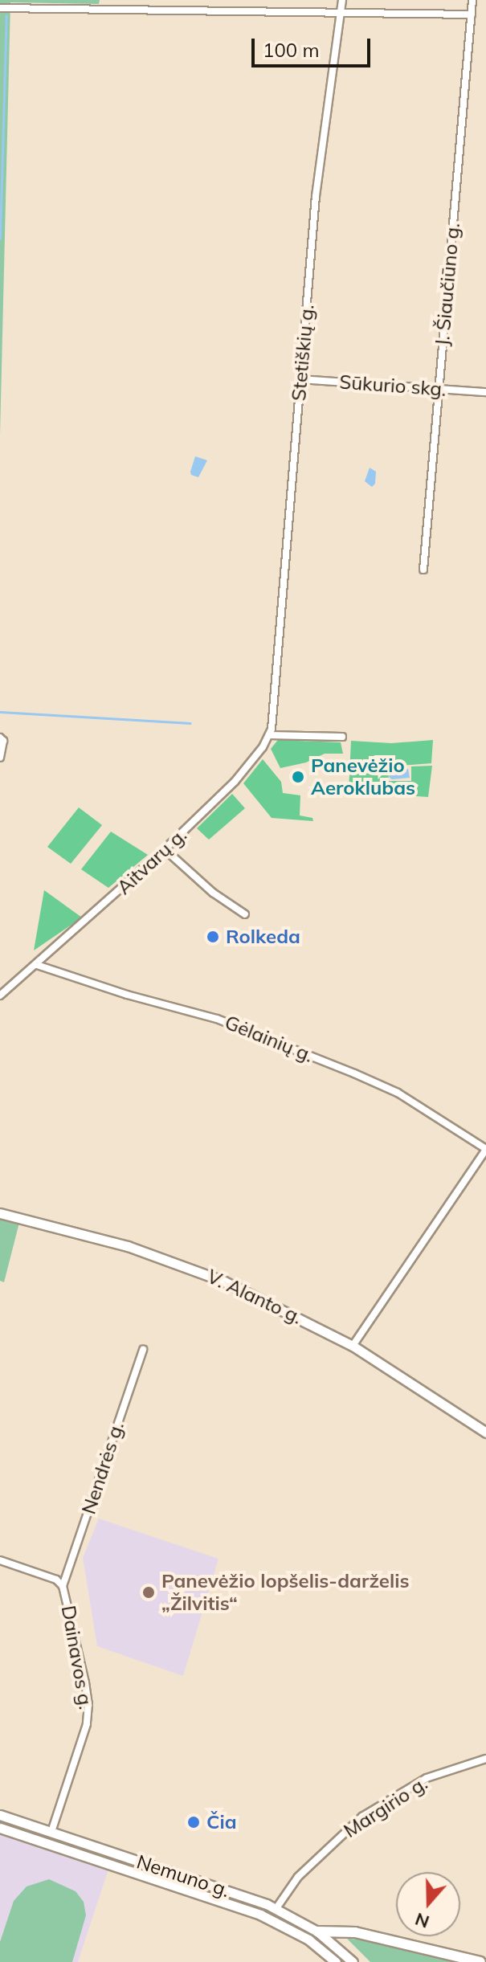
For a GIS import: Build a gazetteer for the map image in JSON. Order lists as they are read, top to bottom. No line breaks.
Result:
{"streets":{"main road":["V. Alanto g.","Nemuno g."],"street":["J. Šiaučiūno g.","Stetiškių g.","Sūkurio skg.","Aitvarų g.","Gėlainių g.","Nendrės g.","Dainavos g.","Margirio g."]},"crossings":[["J. Šiaučiūno g.","Sūkurio skg."],["Stetiškių g.","Sūkurio skg."],["Stetiškių g.","Aitvarų g."],["Aitvarų g.","Gėlainių g."],["Nendrės g.","Dainavos g."],["Dainavos g.","Nemuno g."],["Margirio g.","Nemuno g."]],"places":["Panevėžio Aeroklubas","Rolkeda","Panevėžio lopšelis-darželis „Žilvitis“","Čia"],"scale_bar":"100 m","north":"bottom"}
